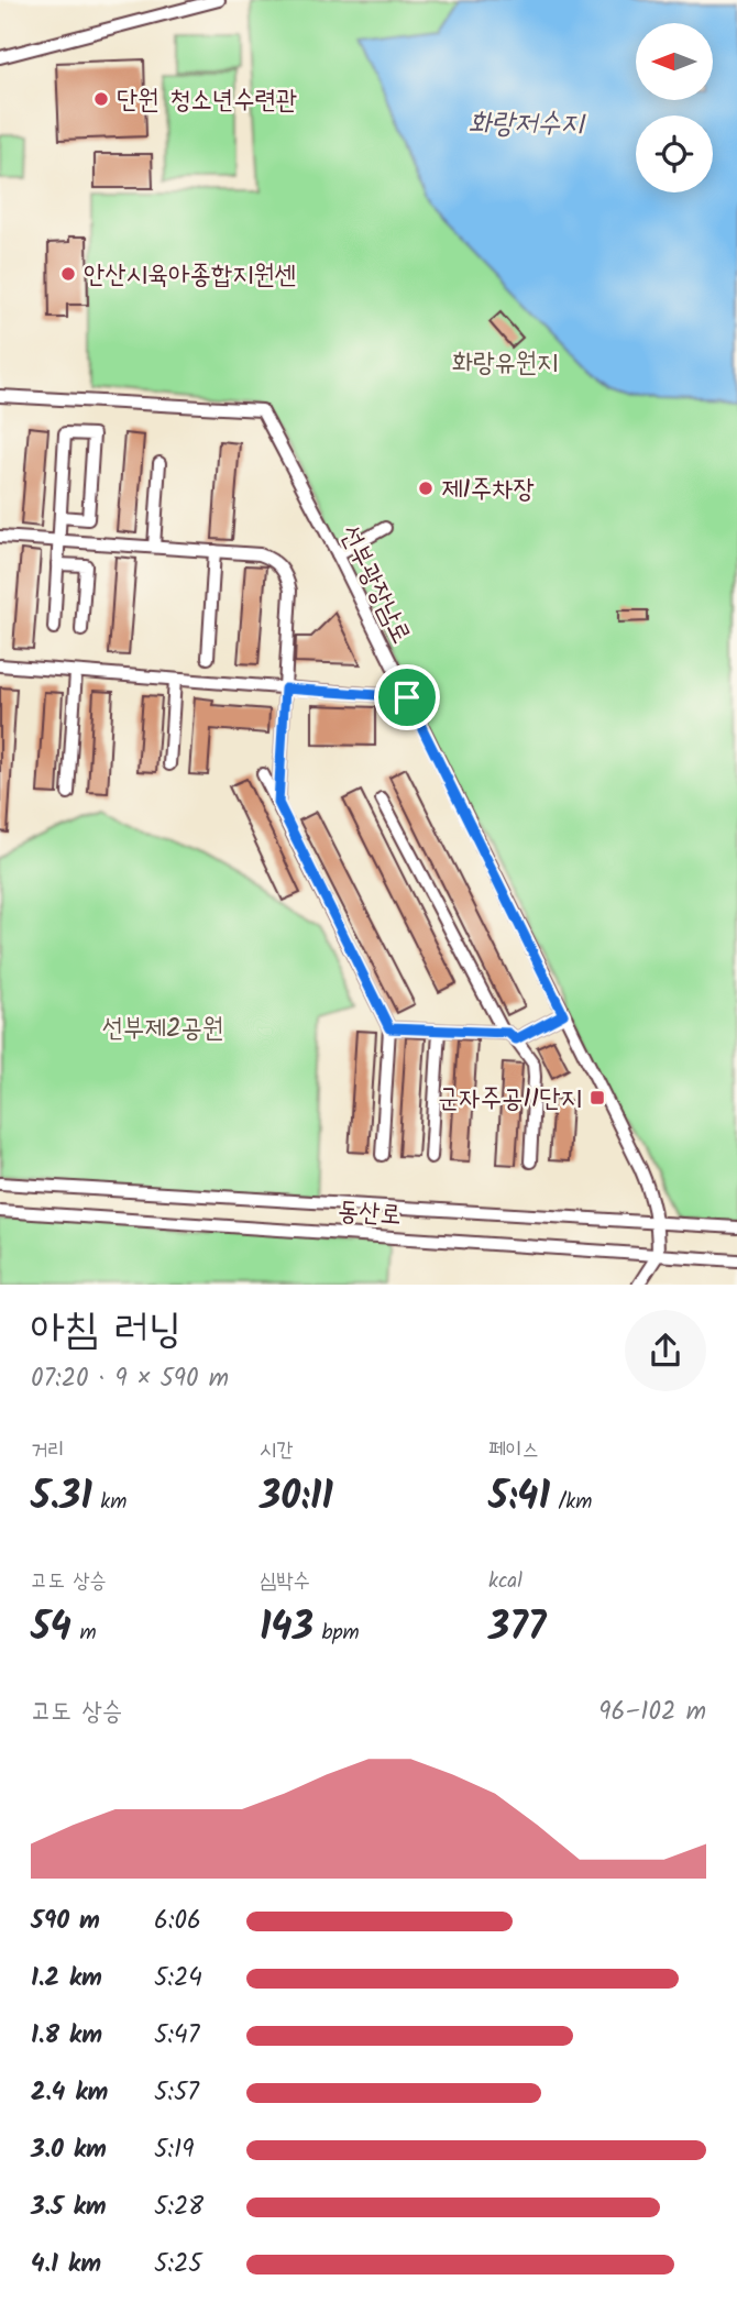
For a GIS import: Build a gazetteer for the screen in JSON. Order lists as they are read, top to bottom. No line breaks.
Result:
{"streets":{"street":["선부광장남로","동산로"]},"crossings":[["선부광장남로","동산로"]],"water":["화랑저수지"],"parks":["화랑유원지","선부제2공원"],"places":{"other":["단원 청소년수련관","안산시육아종합지원센","제1주차장"],"transit":["군자주공11단지"]},"north":"left","page":{"heading":["아침 러닝","07:20 · 9 × 590 m"],"stats":[["거리","5.31 km"],["시간","30:11"],["페이스","5:41 /km"],["고도 상승","54 m"],["심박수","143 bpm"],["kcal","377"]],"chart":["고도 상승","96–102 m"],"list":[{"name":"590 m","note":"6:06"},{"name":"1.2 km","note":"5:24"},{"name":"1.8 km","note":"5:47"},{"name":"2.4 km","note":"5:57"},{"name":"3.0 km","note":"5:19"},{"name":"3.5 km","note":"5:28"},{"name":"4.1 km","note":"5:25"}]}}
